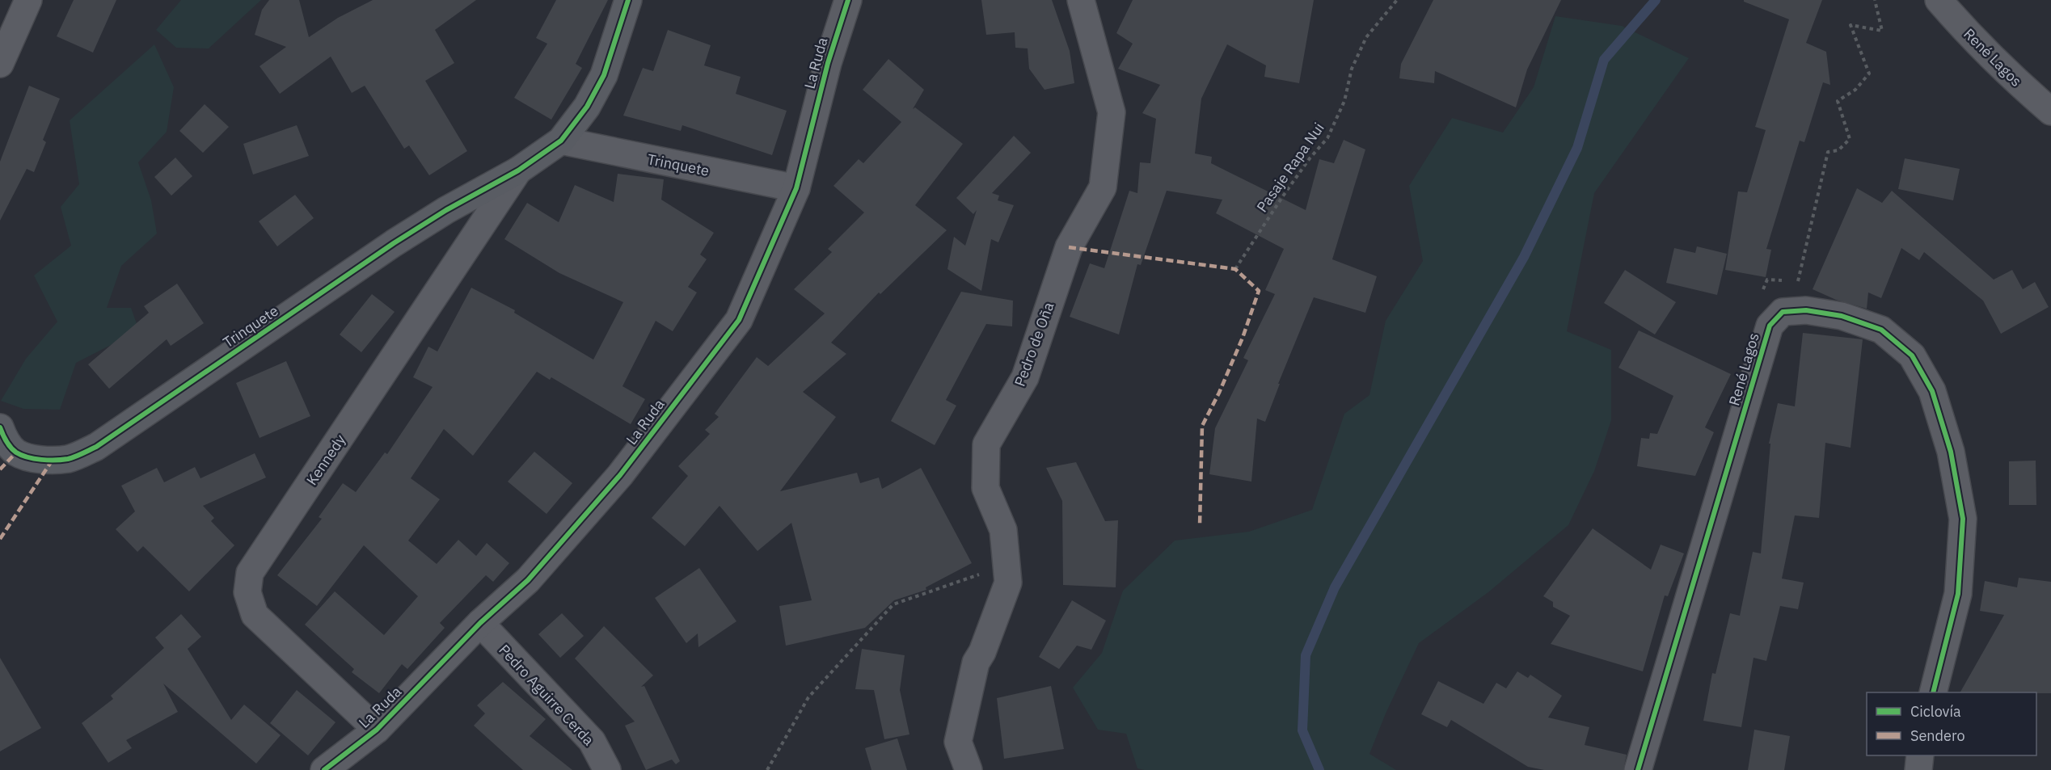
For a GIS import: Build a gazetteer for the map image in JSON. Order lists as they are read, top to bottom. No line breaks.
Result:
{"streets":{"street":["René Lagos","La Ruda","Trinquete","Pedro de Oña","Kennedy","Pedro Aguirre Cerda"],"path":["Pasaje Rapa Nui"]},"crossings":[["La Ruda","Trinquete"],["La Ruda","Kennedy"],["La Ruda","Pedro Aguirre Cerda"],["Trinquete","Kennedy"]],"legend":["Ciclovía","Sendero"]}
